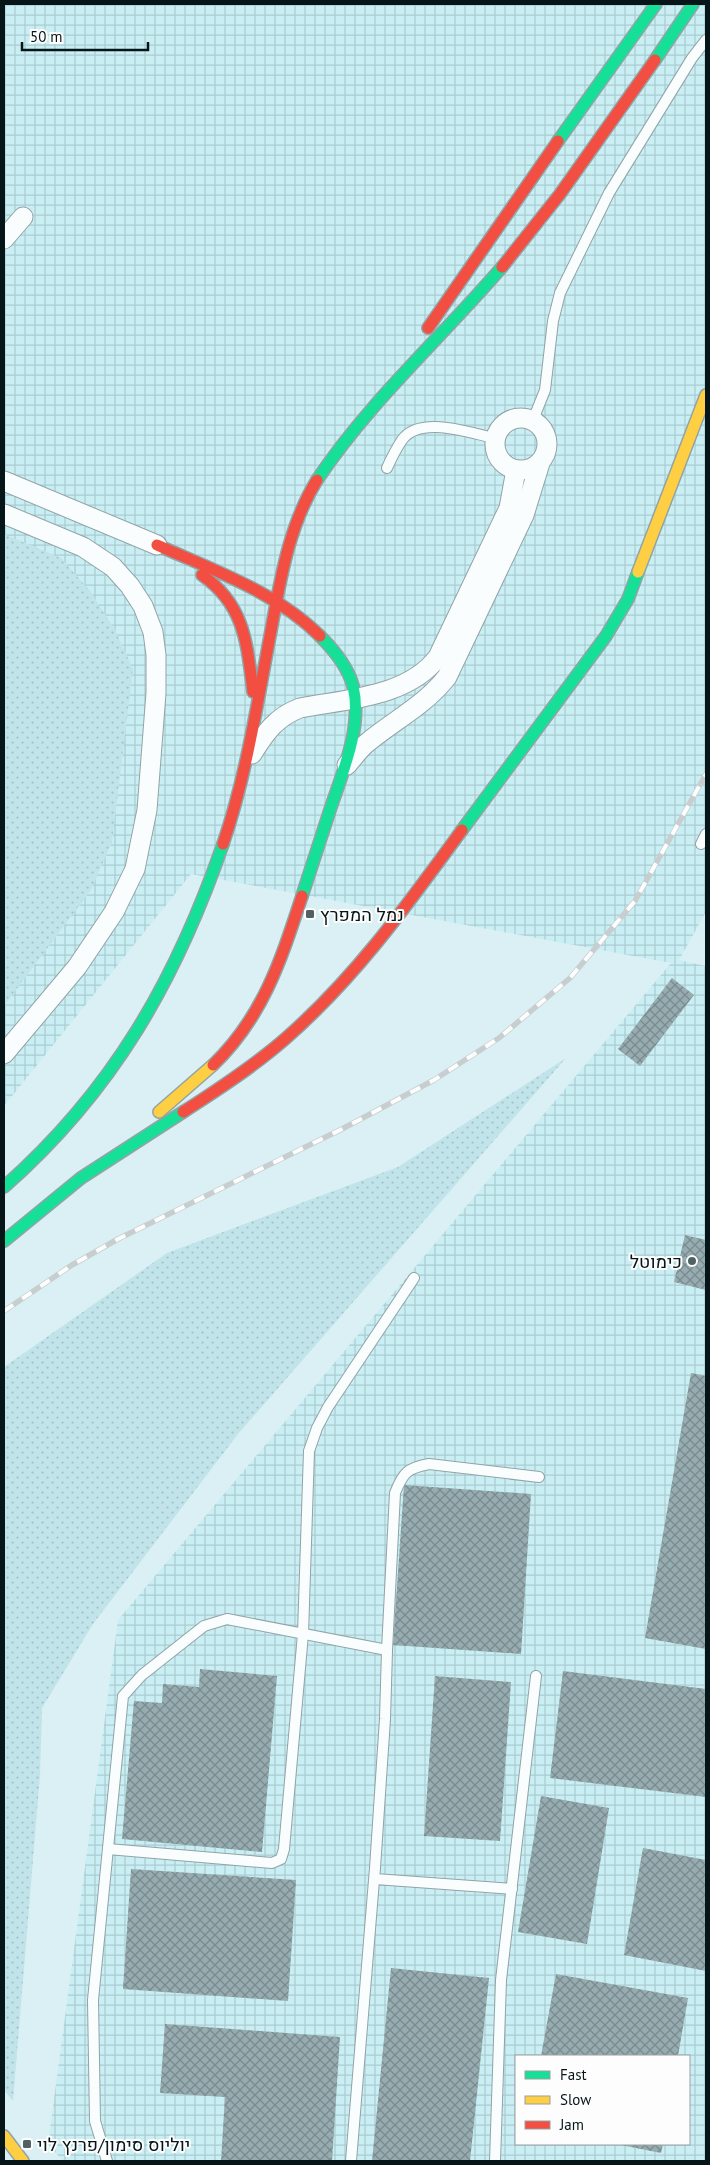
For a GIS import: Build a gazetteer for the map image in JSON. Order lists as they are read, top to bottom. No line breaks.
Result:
{"places":{"transit":["נמל המפרץ","יוליוס סימון/פרנץ לוי"],"other":["כימוטל"]},"legend":["Fast","Slow","Jam"],"scale_bar":"50 m"}
